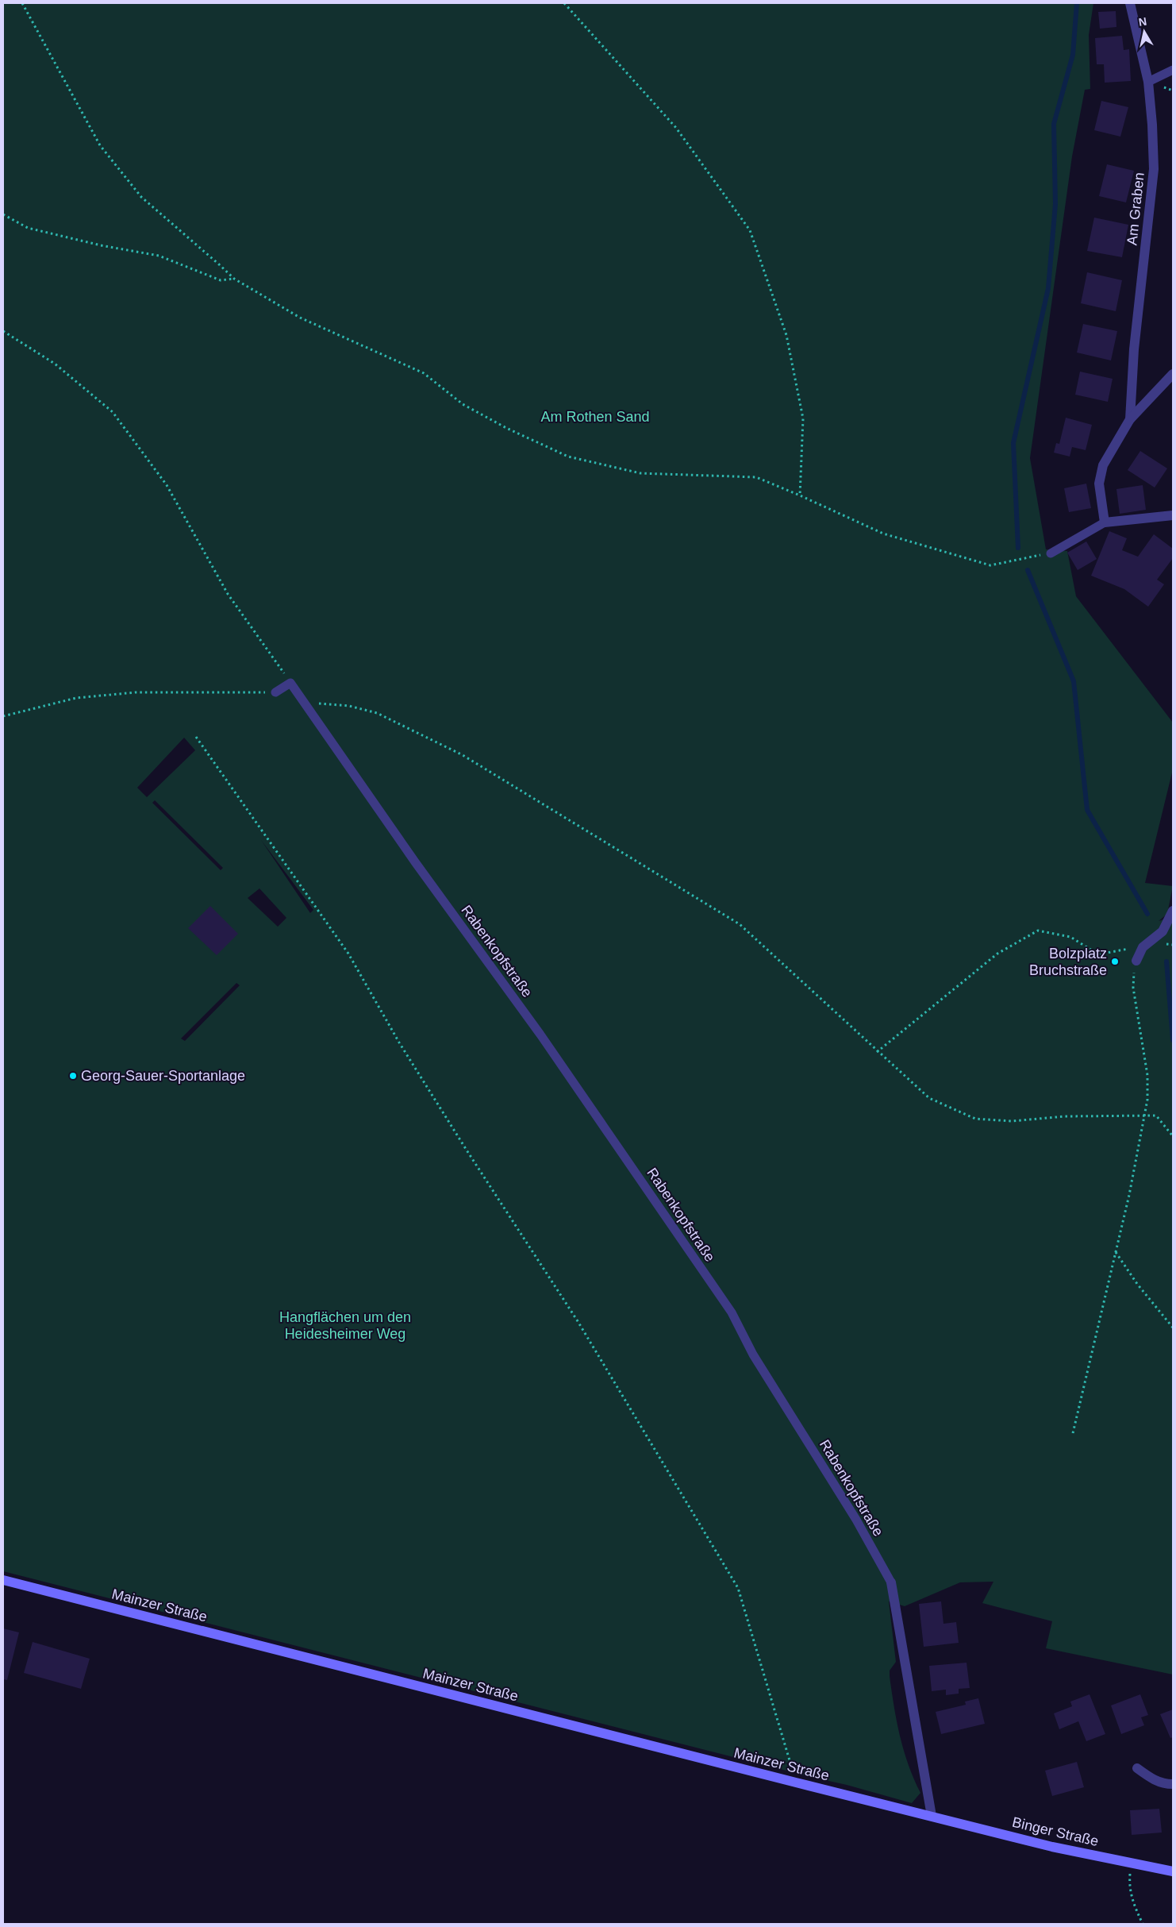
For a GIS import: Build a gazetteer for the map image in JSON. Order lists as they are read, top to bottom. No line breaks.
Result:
{"streets":{"main road":["Mainzer Straße","Binger Straße"],"street":["Am Graben","Rabenkopfstraße"]},"crossings":[["Rabenkopfstraße","Mainzer Straße"],["Rabenkopfstraße","Binger Straße"],["Mainzer Straße","Binger Straße"]],"parks":["Am Rothen Sand","Hangflächen um den Heidesheimer Weg"],"places":["Bolzplatz Bruchstraße","Georg-Sauer-Sportanlage"],"north":"top"}
